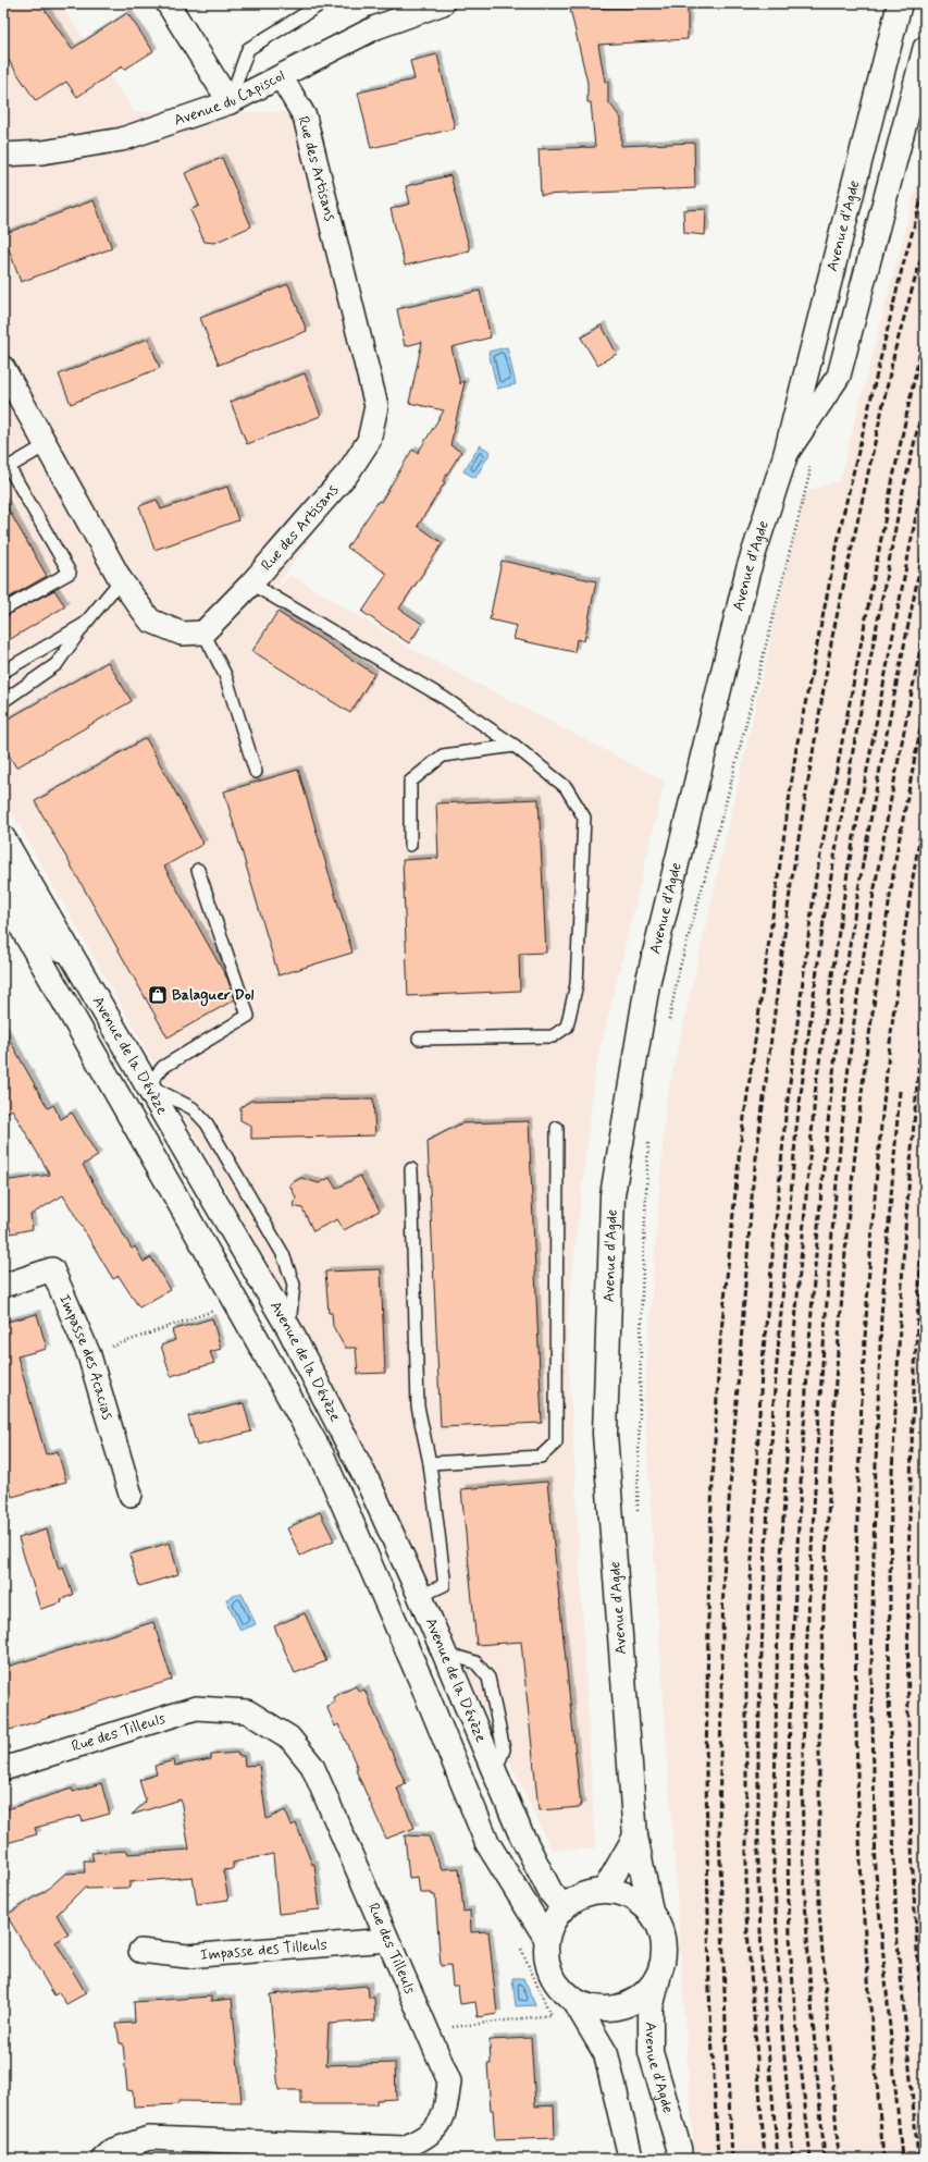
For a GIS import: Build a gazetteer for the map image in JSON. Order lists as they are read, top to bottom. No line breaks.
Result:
{"streets":{"main road":["Avenue d'Agde","Avenue de la Dévèze"],"street":["Avenue du Capiscol","Rue des Artisans","Impasse des Acacias","Rue des Tilleuls","Impasse des Tilleuls"]},"crossings":[["Avenue du Capiscol","Rue des Artisans"],["Avenue d'Agde","Avenue de la Dévèze"],["Rue des Tilleuls","Impasse des Tilleuls"]],"places":{"shop":["Balaguer Dol"]}}
